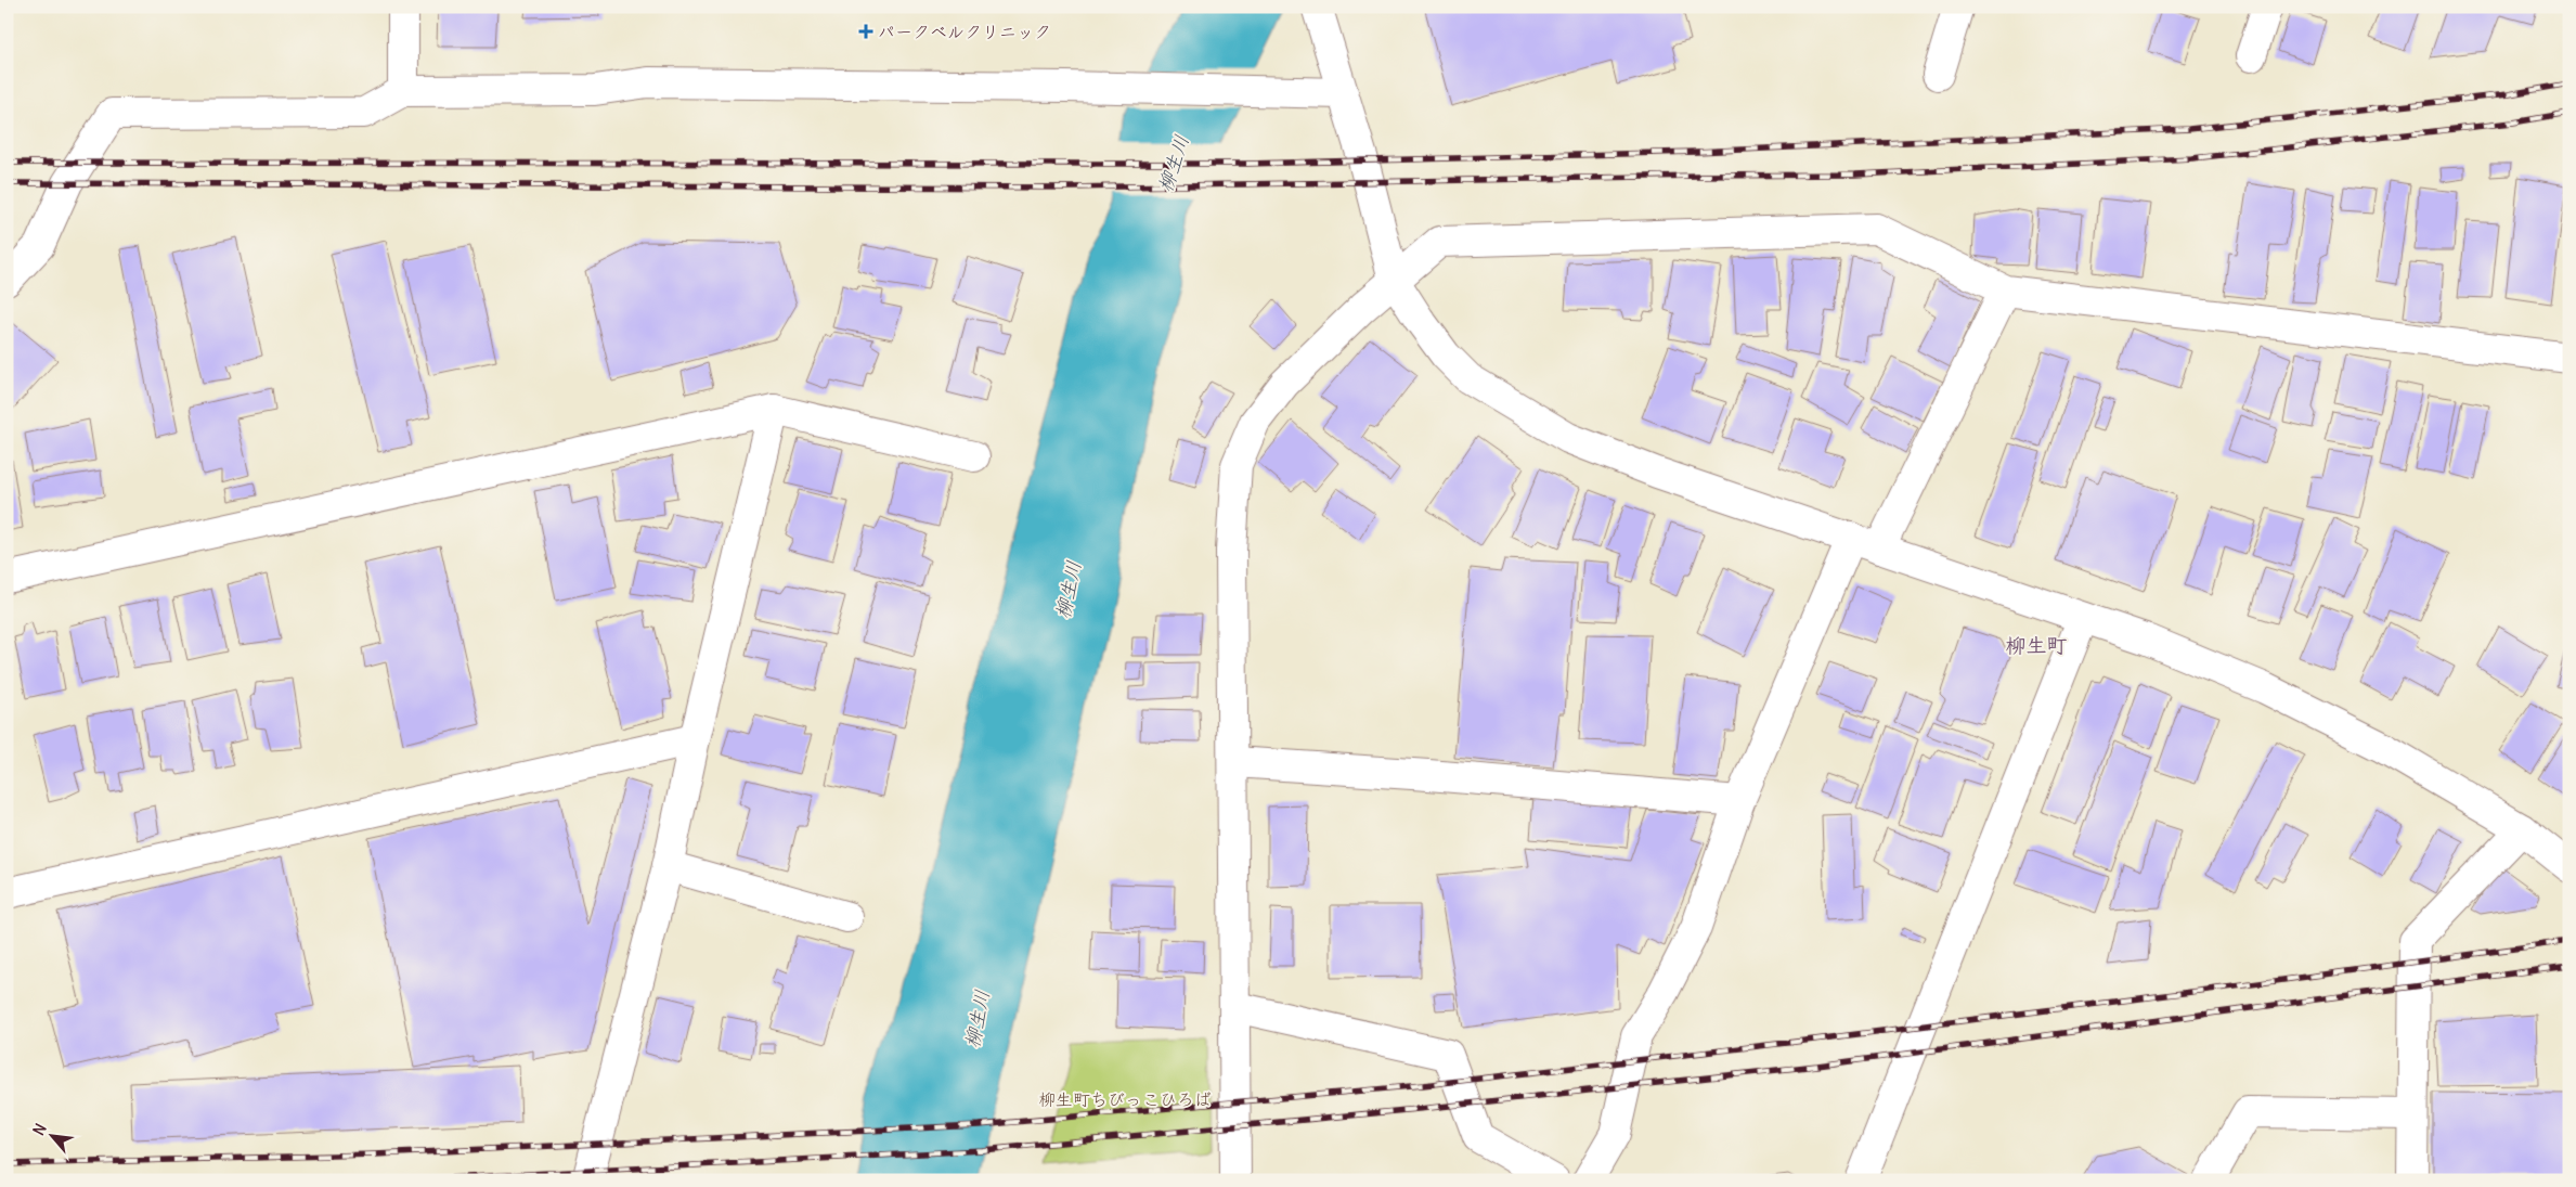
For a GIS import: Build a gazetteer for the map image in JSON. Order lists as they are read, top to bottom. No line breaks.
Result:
{"districts":["柳生町"],"water":["柳生川"],"parks":["柳生町ちびっこひろば"],"places":{"health":["パークベルクリニック"]},"north":"top left"}
